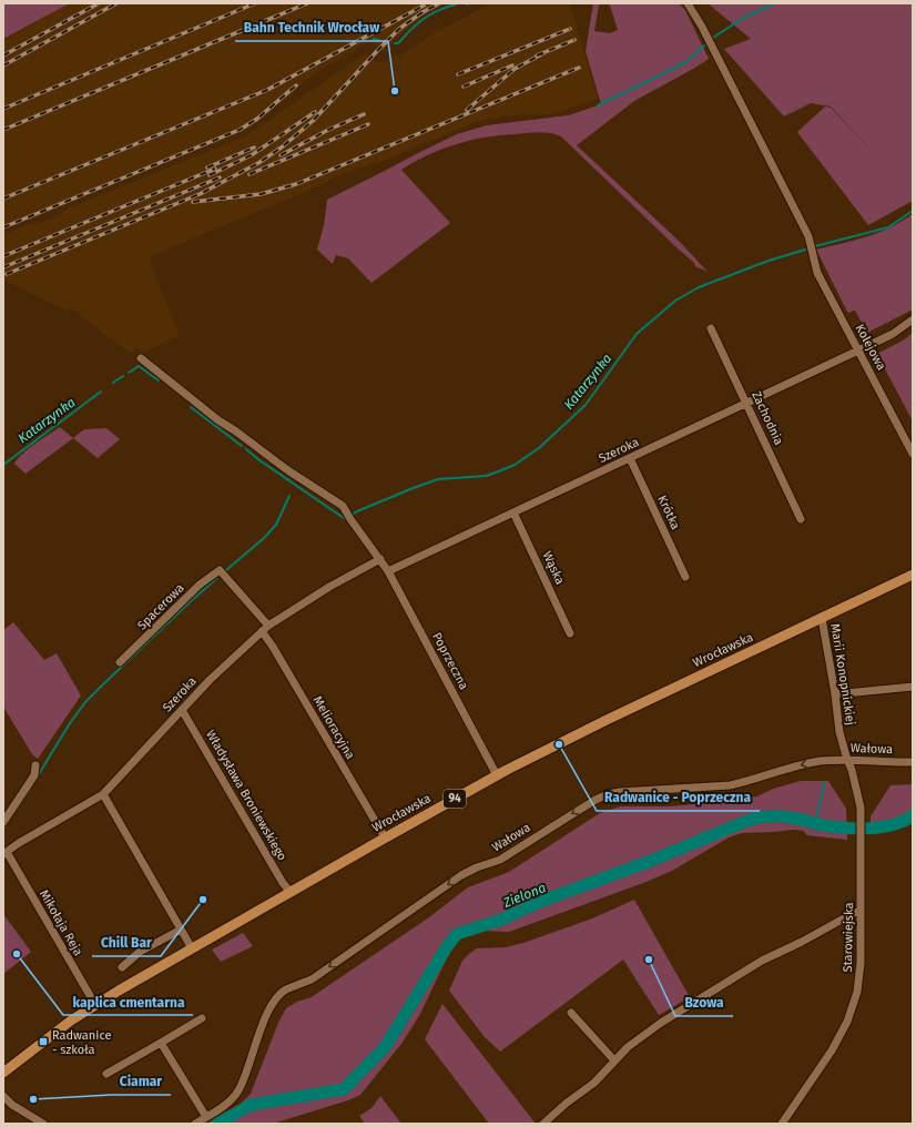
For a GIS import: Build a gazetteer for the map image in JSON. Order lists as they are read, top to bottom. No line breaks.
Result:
{"streets":{"main road":["Wrocławska","94"],"street":["Kolejowa","Zachodnia","Szeroka","Krótka","Wąska","Spacerowa","Poprzeczna","Marii Konopnickiej","Melioracyjna","Wałowa","Władysława Broniewskiego","Mikołaja Reja","Starowiejska"]},"crossings":[["Kolejowa","Szeroka"],["Zachodnia","Szeroka"],["Szeroka","Krótka"],["Szeroka","Wąska"],["Szeroka","Spacerowa"],["Szeroka","Poprzeczna"],["Szeroka","Melioracyjna"],["Szeroka","Władysława Broniewskiego"],["Szeroka","Mikołaja Reja"],["Wrocławska","Poprzeczna"],["Wrocławska","Marii Konopnickiej"],["Wrocławska","Melioracyjna"],["Wrocławska","Władysława Broniewskiego"],["Wrocławska","Mikołaja Reja"],["Marii Konopnickiej","Wałowa"],["Marii Konopnickiej","Starowiejska"],["Wałowa","Starowiejska"]],"one_way":["Wałowa"],"water":["Katarzynka","Zielona"],"places":{"other":["Bahn Technik Wrocław","Radwanice - Poprzeczna","Chill Bar","kaplica cmentarna","Bzowa","Ciamar"],"transit":["Radwanice - szkoła"]}}
